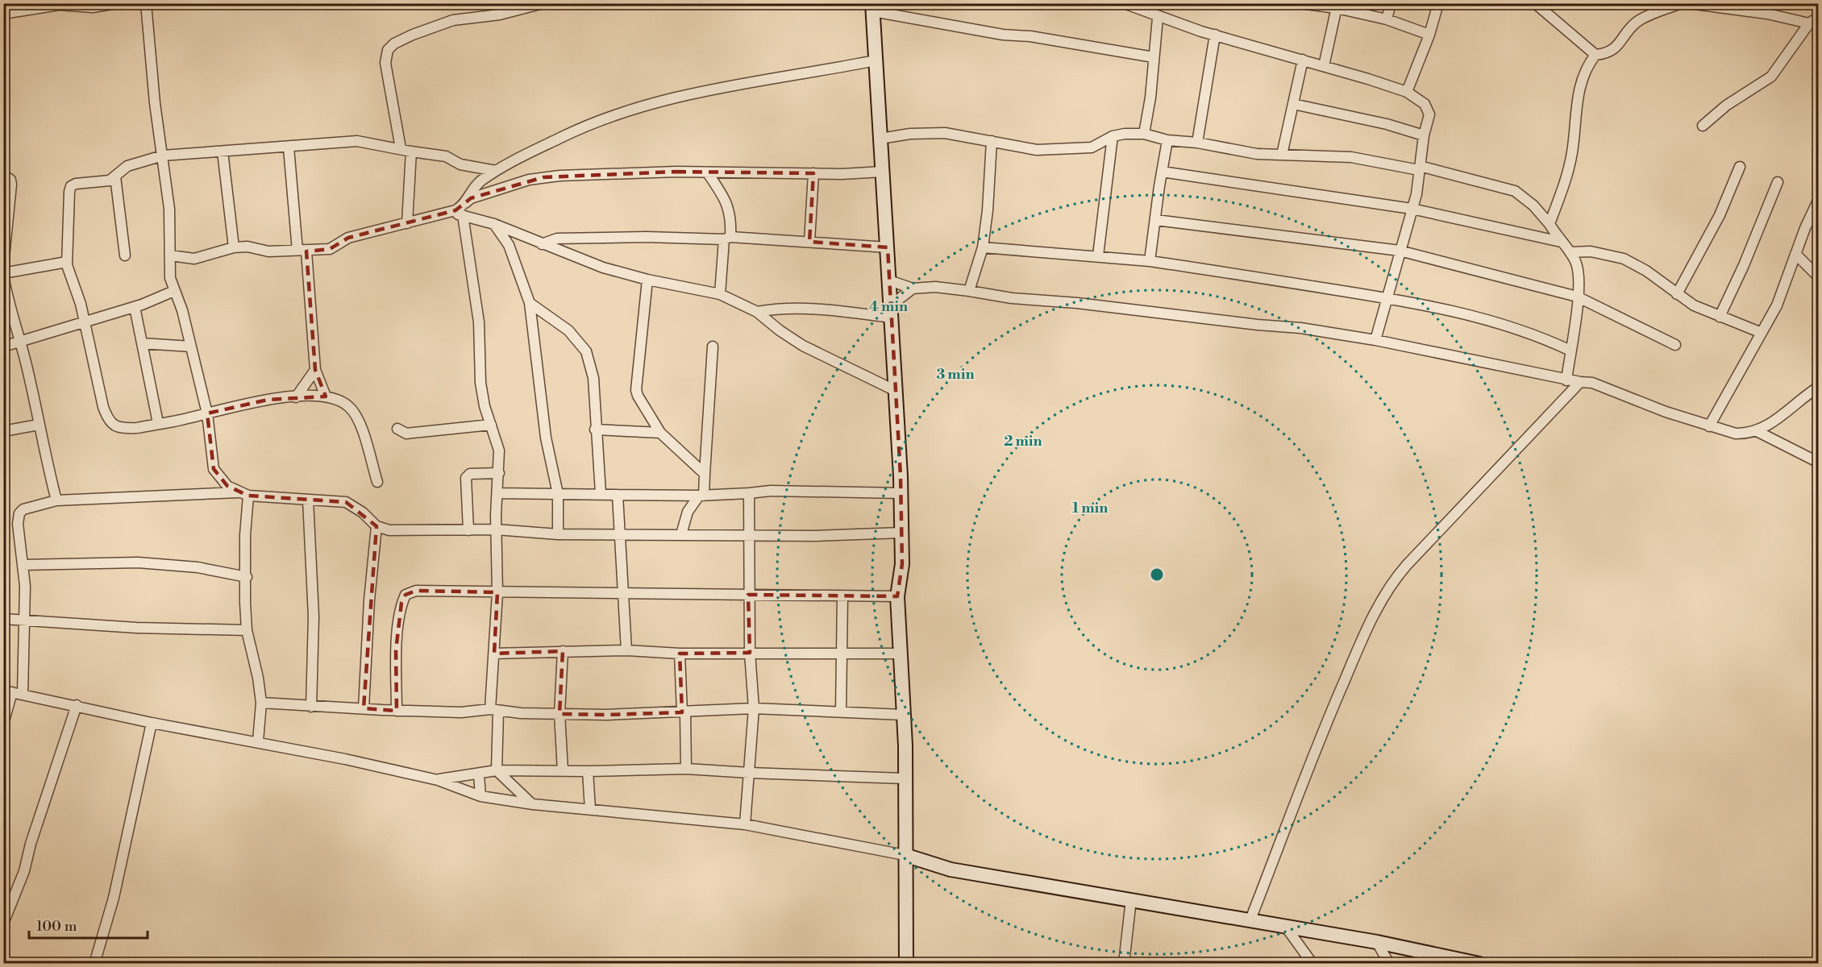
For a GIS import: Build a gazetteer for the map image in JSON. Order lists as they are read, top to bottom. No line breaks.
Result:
{"scale_bar":"100 m","rings":["4 min","3 min","2 min","1 min"]}
